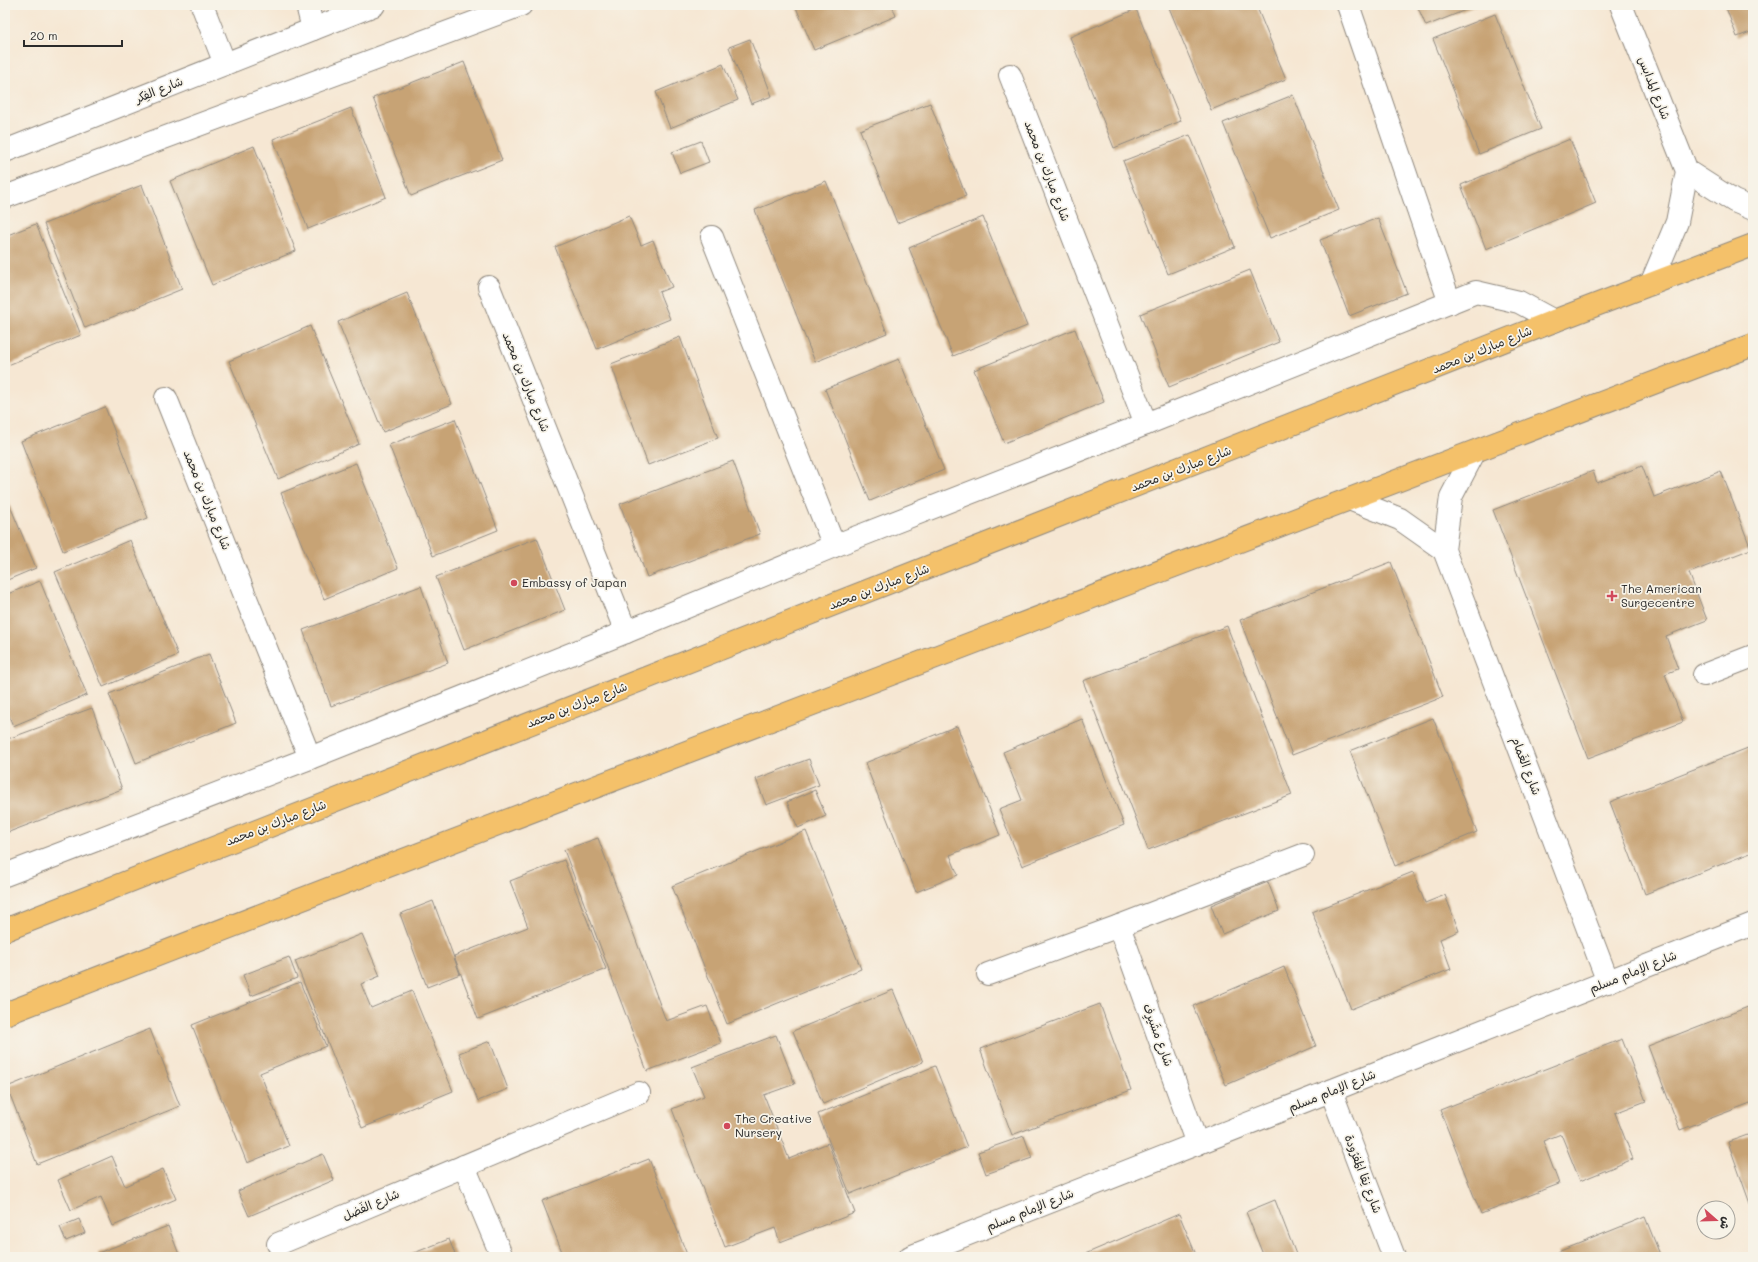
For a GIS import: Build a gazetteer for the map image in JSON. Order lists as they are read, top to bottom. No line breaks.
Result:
{"streets":{"main road":["شارع مبارك بن محمد"],"street":["شارع المدابس","شارع الفِكر","شارع الغَمام","شارع الإمام مسلم","شارع مشَيرِف","شارع نِقا المَفرُودة","شارع الفَضل"]},"crossings":[["شارع الغَمام","شارع الإمام مسلم"],["شارع الإمام مسلم","شارع مشَيرِف"],["شارع الإمام مسلم","شارع نِقا المَفرُودة"]],"places":{"other":["Embassy of Japan","The Creative Nursery"],"health":["The American Surgecentre"]},"scale_bar":"20 m","north":"right"}
